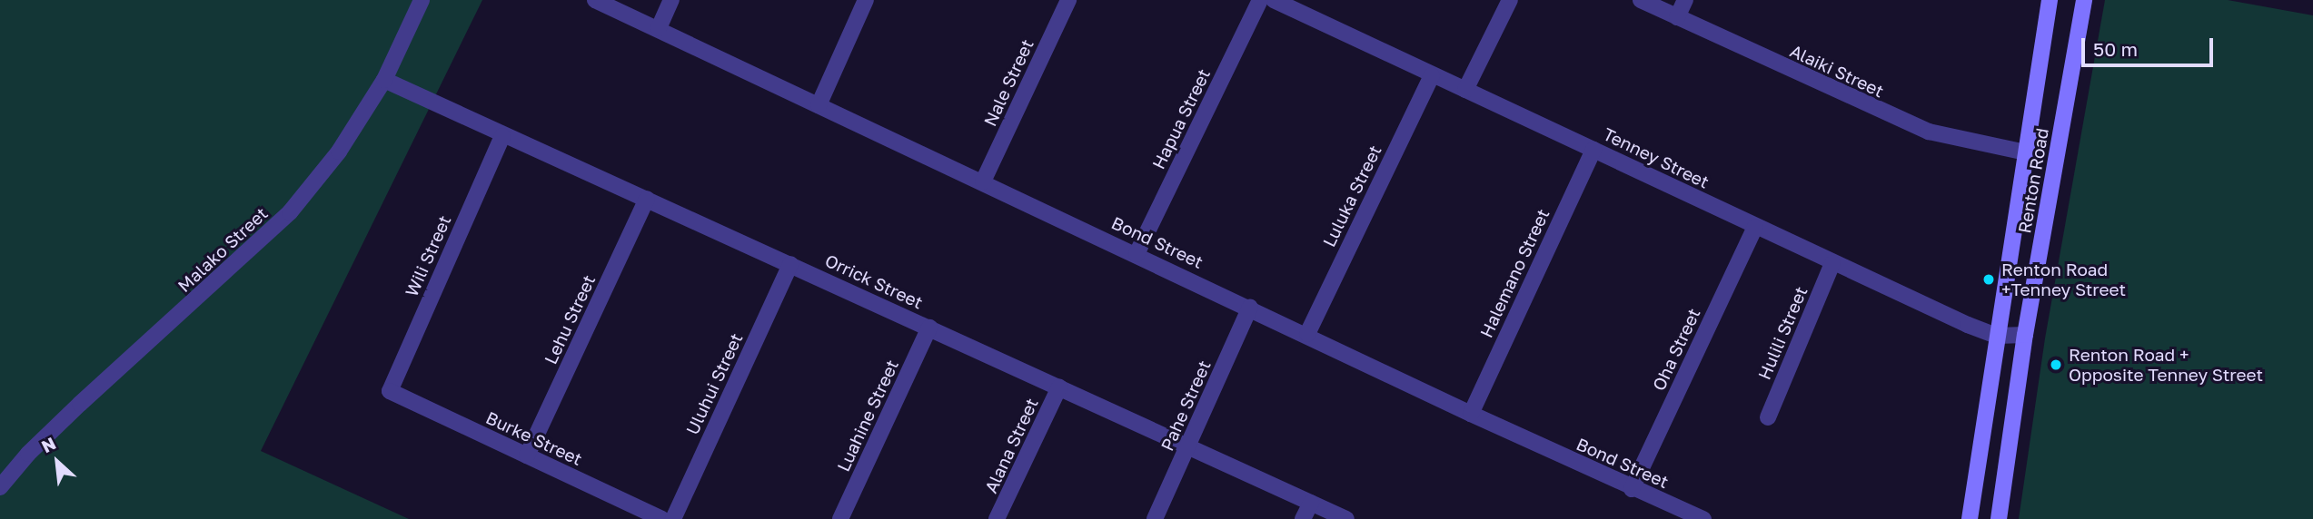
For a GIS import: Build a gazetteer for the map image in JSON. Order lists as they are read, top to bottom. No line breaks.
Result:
{"streets":{"street":["Alaiki Street","Nale Street","Hapua Street","Tenney Street","Renton Road","Luluka Street","Bond Street","Malako Street","Wili Street","Halemano Street","Orrick Street","Lehu Street","Hulili Street","Oha Street","Uluhui Street","Pahe Street","Luahine Street","Burke Street","Alana Street"]},"crossings":[["Alaiki Street","Renton Road"],["Nale Street","Bond Street"],["Hapua Street","Bond Street"],["Tenney Street","Renton Road"],["Tenney Street","Luluka Street"],["Tenney Street","Halemano Street"],["Tenney Street","Hulili Street"],["Tenney Street","Oha Street"],["Luluka Street","Bond Street"],["Bond Street","Halemano Street"],["Bond Street","Oha Street"],["Bond Street","Pahe Street"],["Malako Street","Orrick Street"],["Wili Street","Orrick Street"],["Wili Street","Burke Street"],["Orrick Street","Lehu Street"],["Orrick Street","Uluhui Street"],["Orrick Street","Pahe Street"],["Orrick Street","Luahine Street"],["Orrick Street","Alana Street"],["Lehu Street","Burke Street"]],"places":["Renton Road +Tenney Street","Renton Road + Opposite Tenney Street"],"scale_bar":"50 m","north":"top left"}
